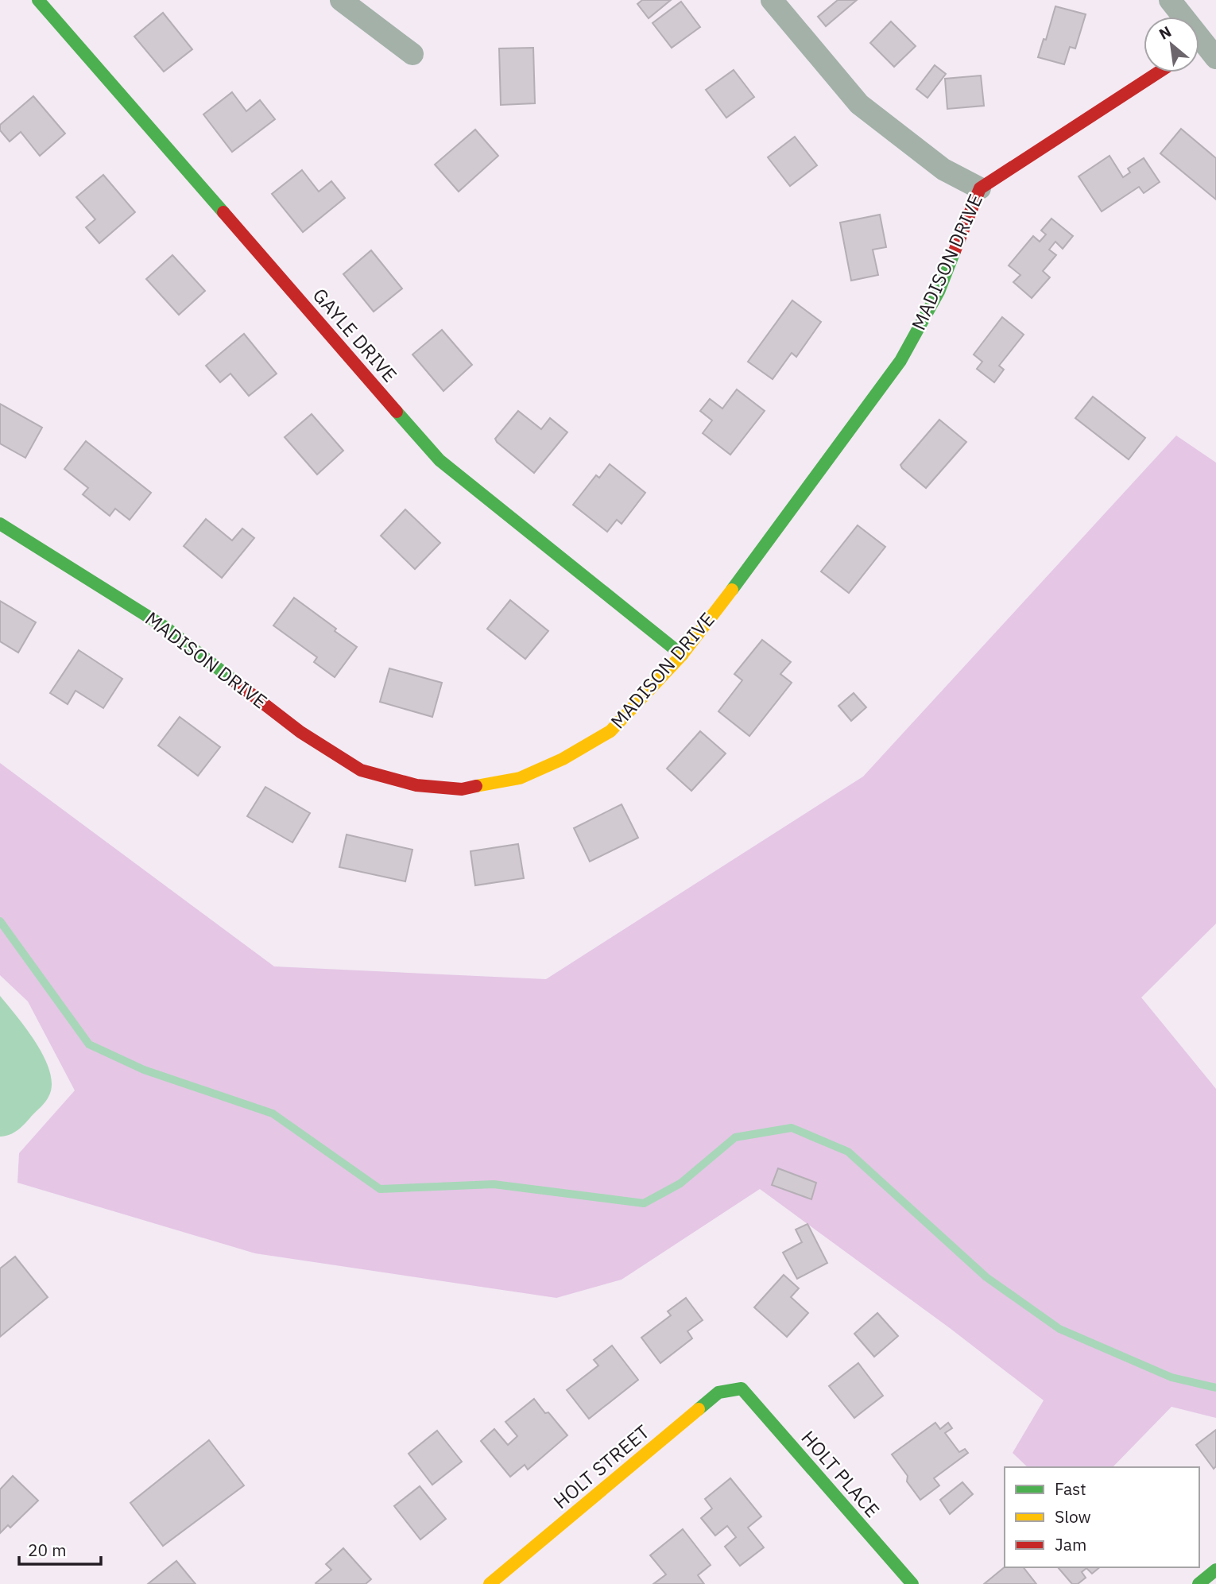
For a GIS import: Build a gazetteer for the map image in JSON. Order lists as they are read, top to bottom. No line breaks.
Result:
{"streets":{"street":["MADISON DRIVE","GAYLE DRIVE","HOLT STREET","HOLT PLACE"]},"crossings":[["MADISON DRIVE","GAYLE DRIVE"],["HOLT STREET","HOLT PLACE"]],"legend":["Fast","Slow","Jam"],"scale_bar":"20 m","north":"top left"}
